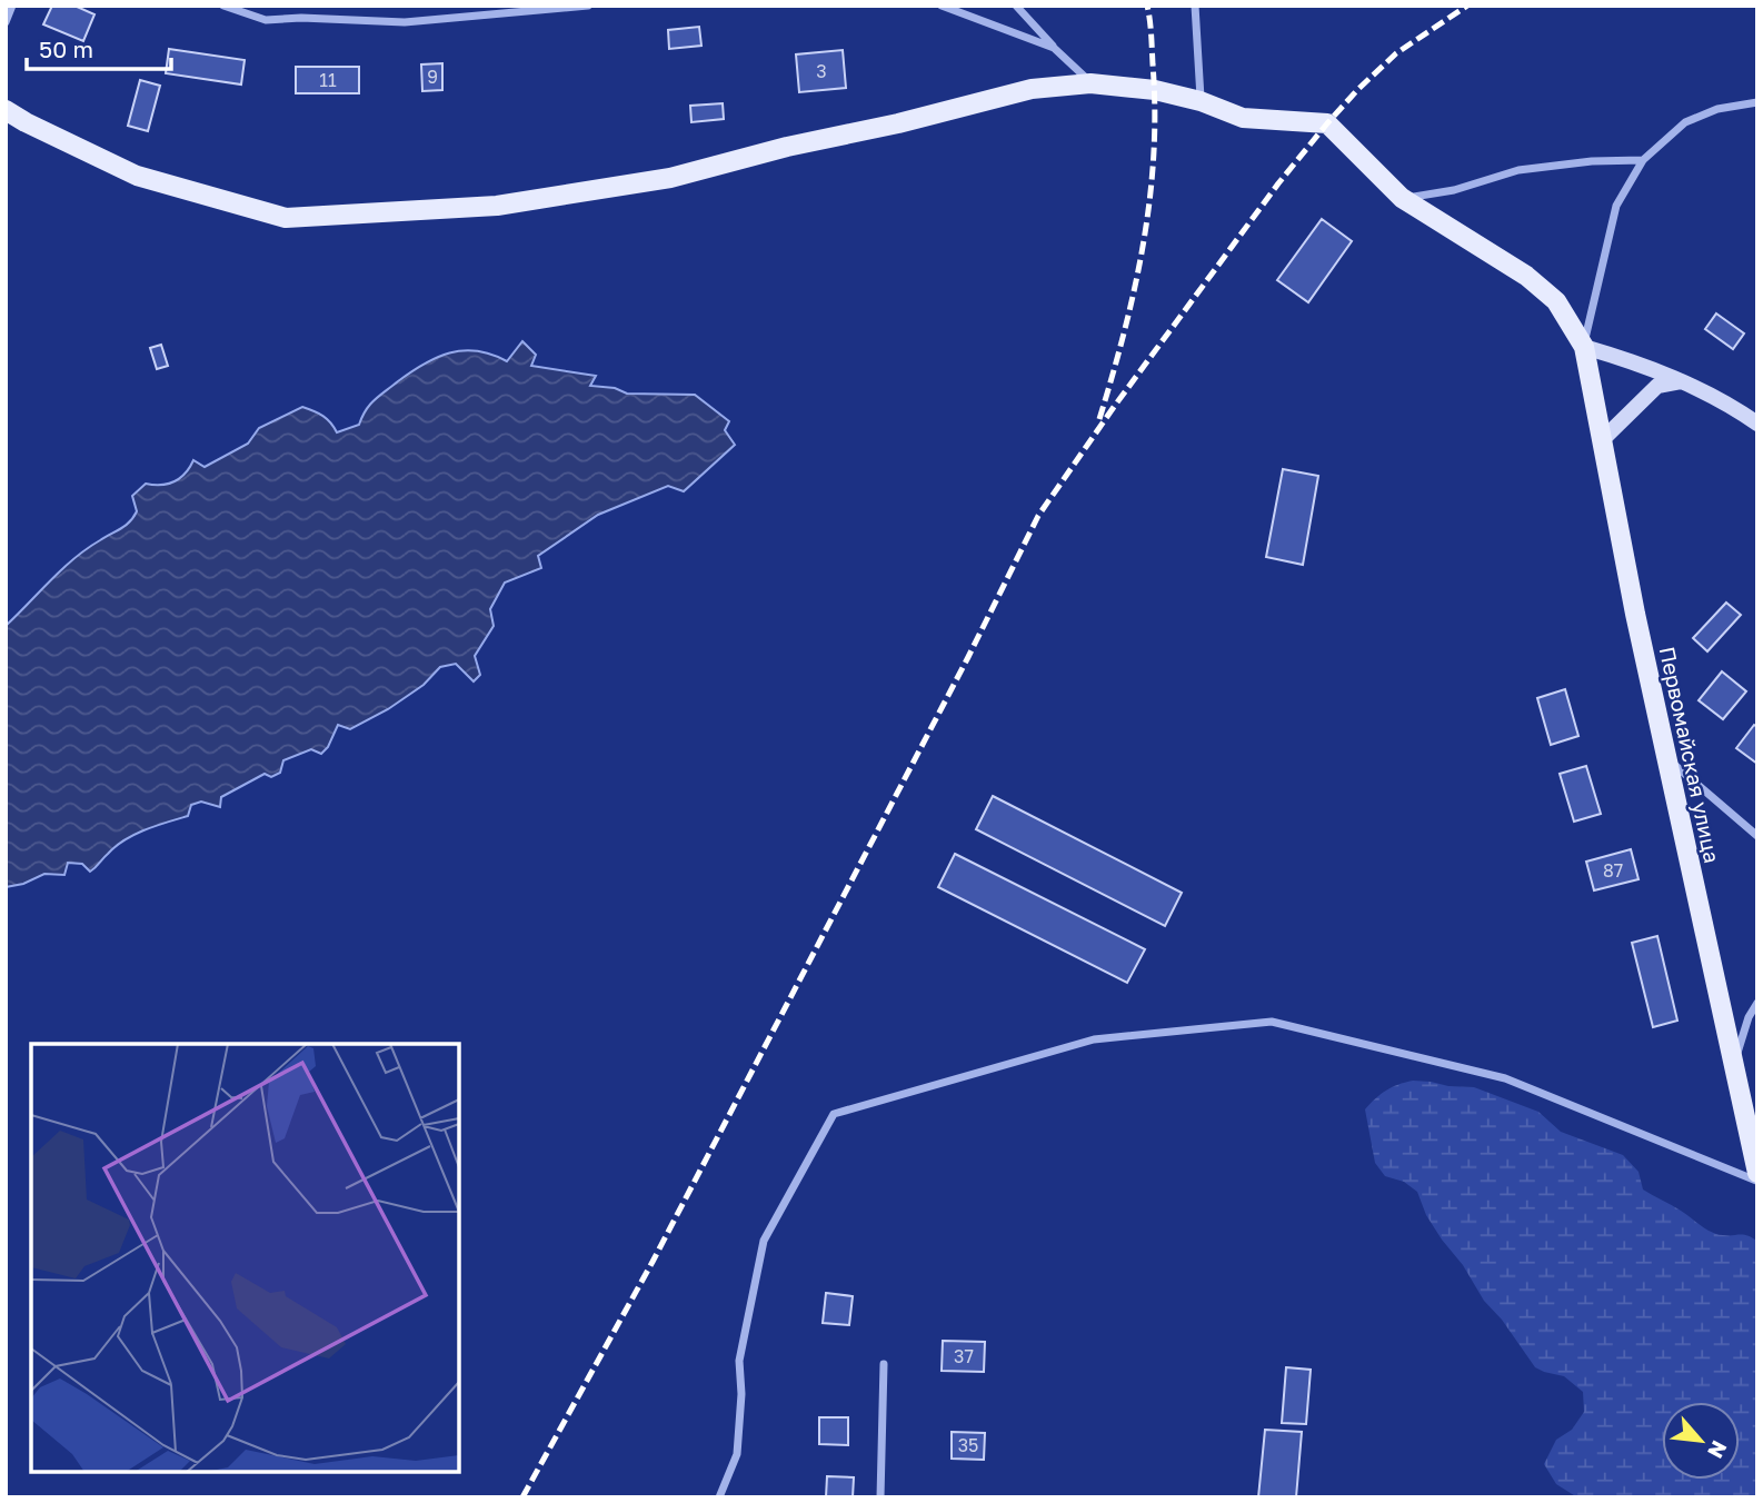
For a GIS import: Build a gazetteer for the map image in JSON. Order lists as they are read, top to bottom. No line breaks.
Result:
{"streets":{"main road":["Первомайская улица"]},"house_numbers":["3","9","11","87","37","35"],"scale_bar":"50 m","north":"bottom right"}
